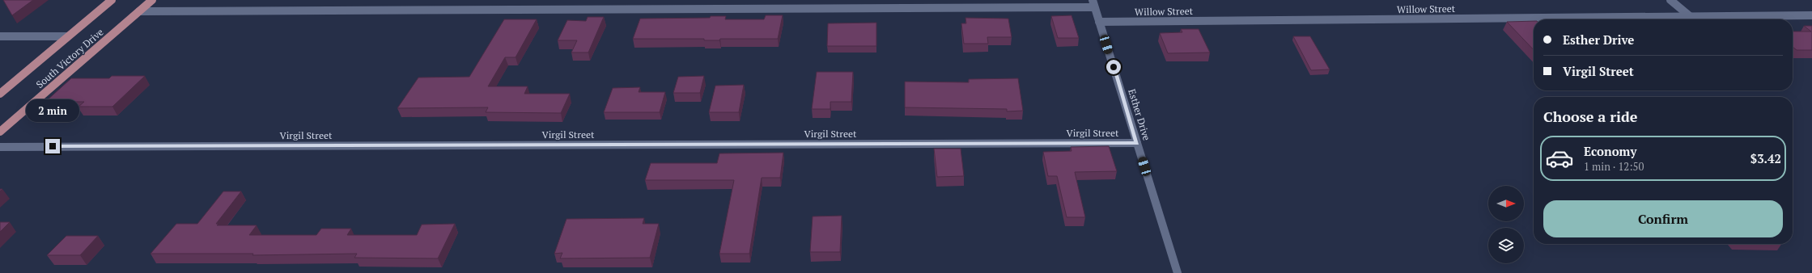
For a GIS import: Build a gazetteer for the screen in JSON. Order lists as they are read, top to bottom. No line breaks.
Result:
{"streets":{"main road":["South Victory Drive"],"street":["Willow Street","Esther Drive","Virgil Street"]},"crossings":[["Willow Street","Esther Drive"],["Esther Drive","Virgil Street"]],"north":"right","page":{"banner":["Esther Drive","Virgil Street"],"heading":"Choose a ride","bubble":"2 min","list":[{"name":"Economy","note":"1 min · 12:50","value":"$3.42"}],"buttons":"Confirm"}}
